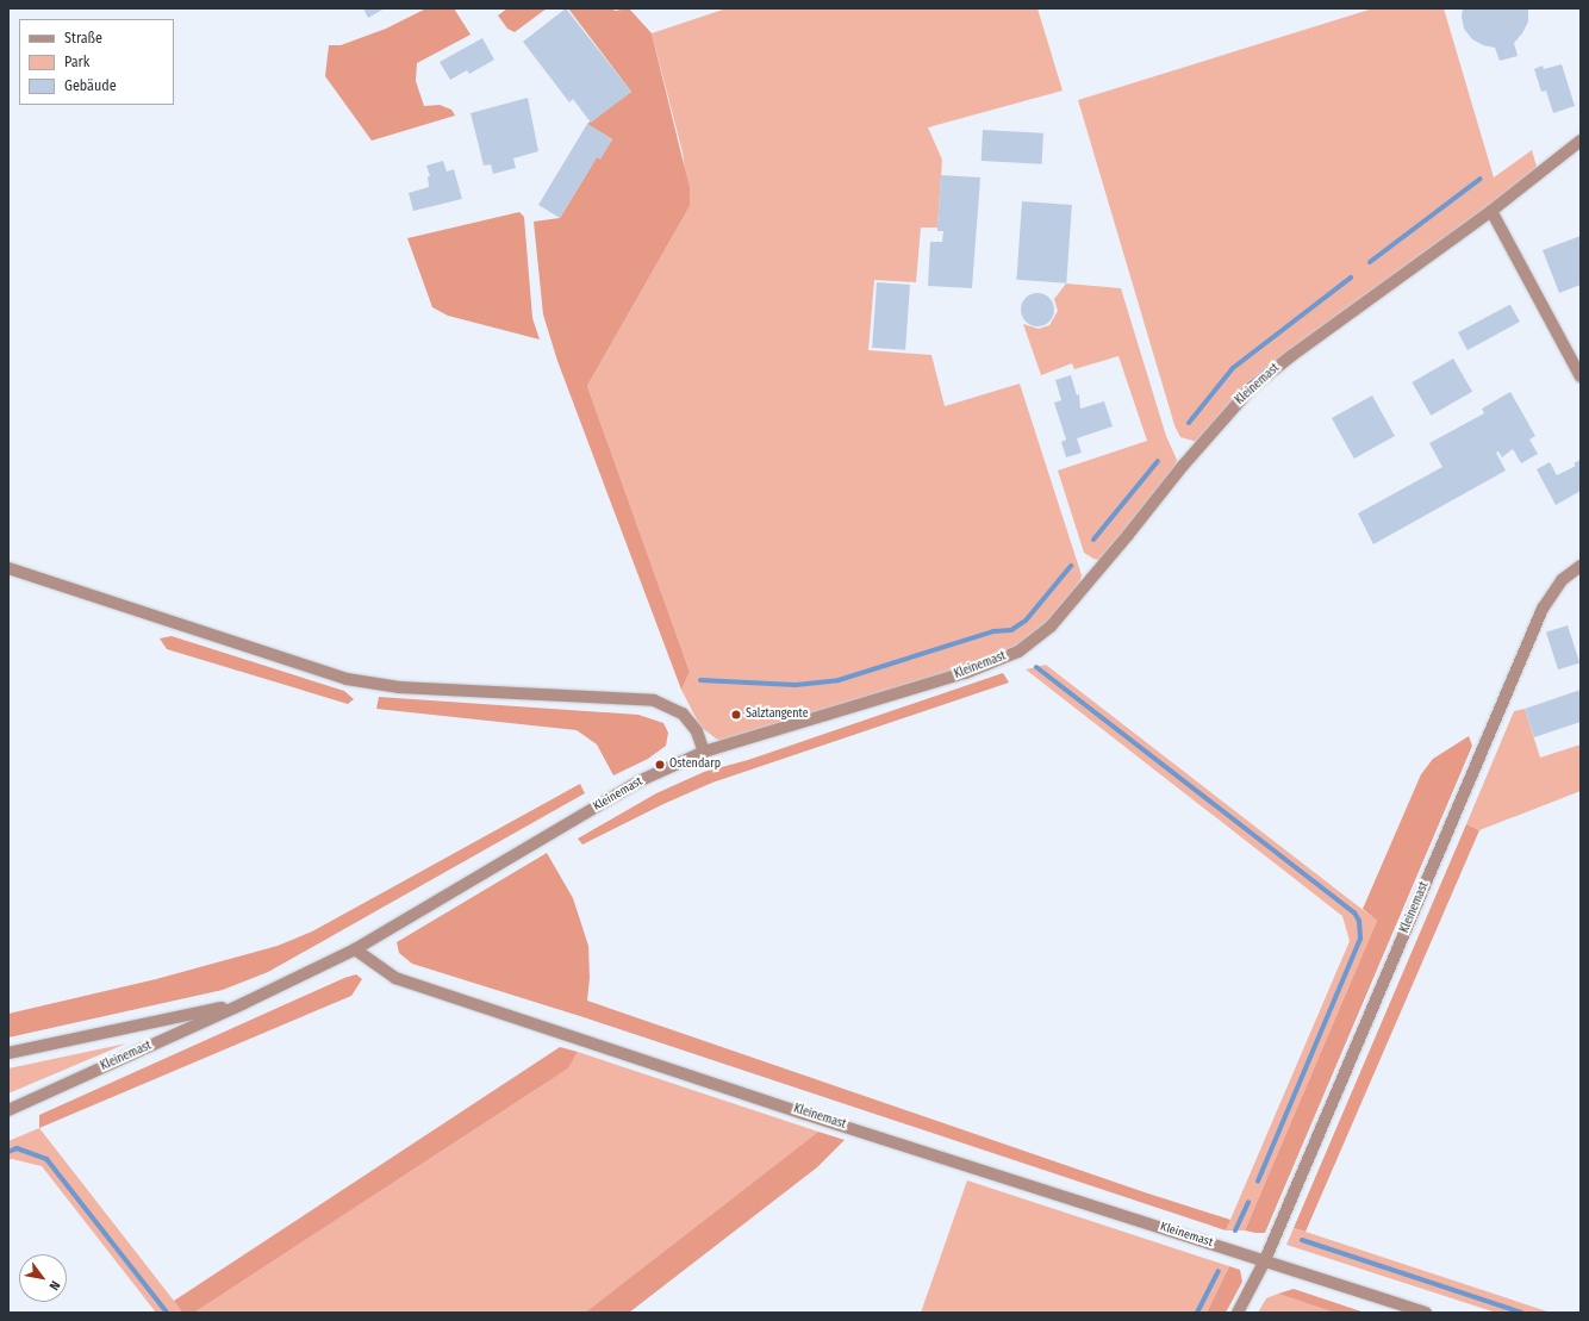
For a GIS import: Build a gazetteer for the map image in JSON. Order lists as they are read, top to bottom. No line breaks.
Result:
{"streets":{"street":["Kleinemast"]},"places":["Salztangente","Ostendarp"],"legend":["Straße","Park","Gebäude"],"north":"bottom right"}
